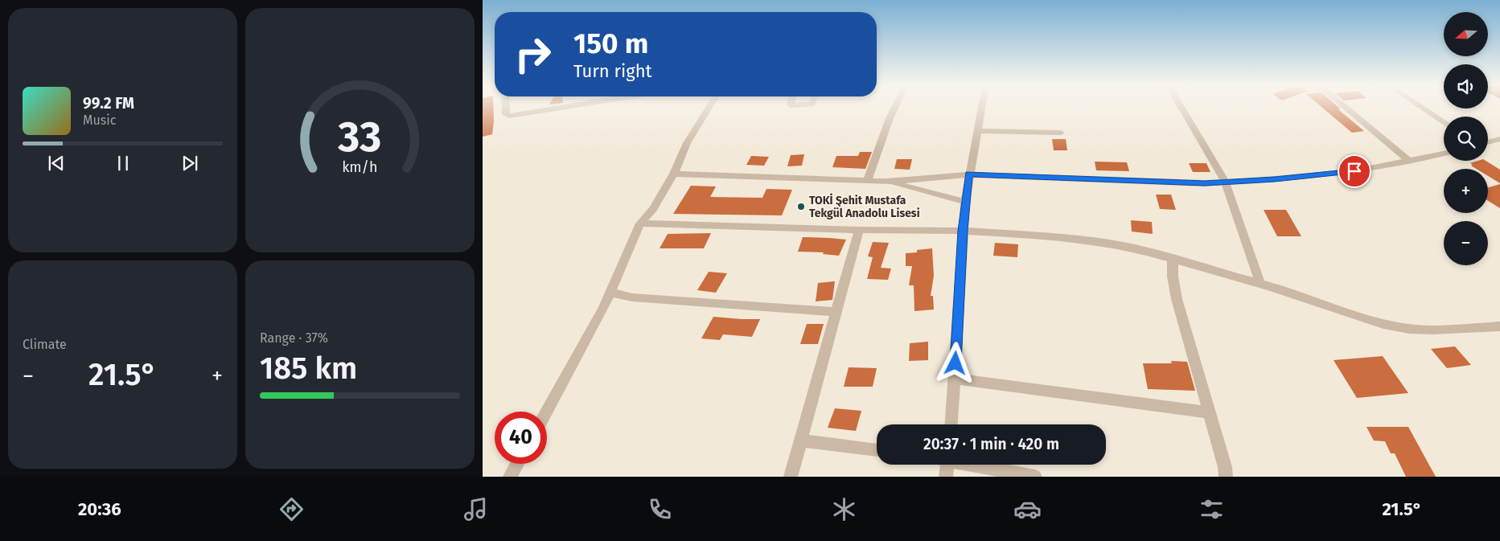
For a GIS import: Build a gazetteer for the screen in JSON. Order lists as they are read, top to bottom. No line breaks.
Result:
{"places":["TOKİ Şehit Mustafa Tekgül Anadolu Lisesi"],"north":"left","page":{"map_buttons":["+","−"],"turn":["150 m","Turn right"],"song":["99.2 FM","Music"],"tile":["Climate",["Range · 37%","185 km"]],"heat":["−","21.5°","+"],"limit":"40","trip":"20:37 · 1 min · 420 m","tabs":["20:36","21.5°"],"gauge":["33","km/h"]}}
